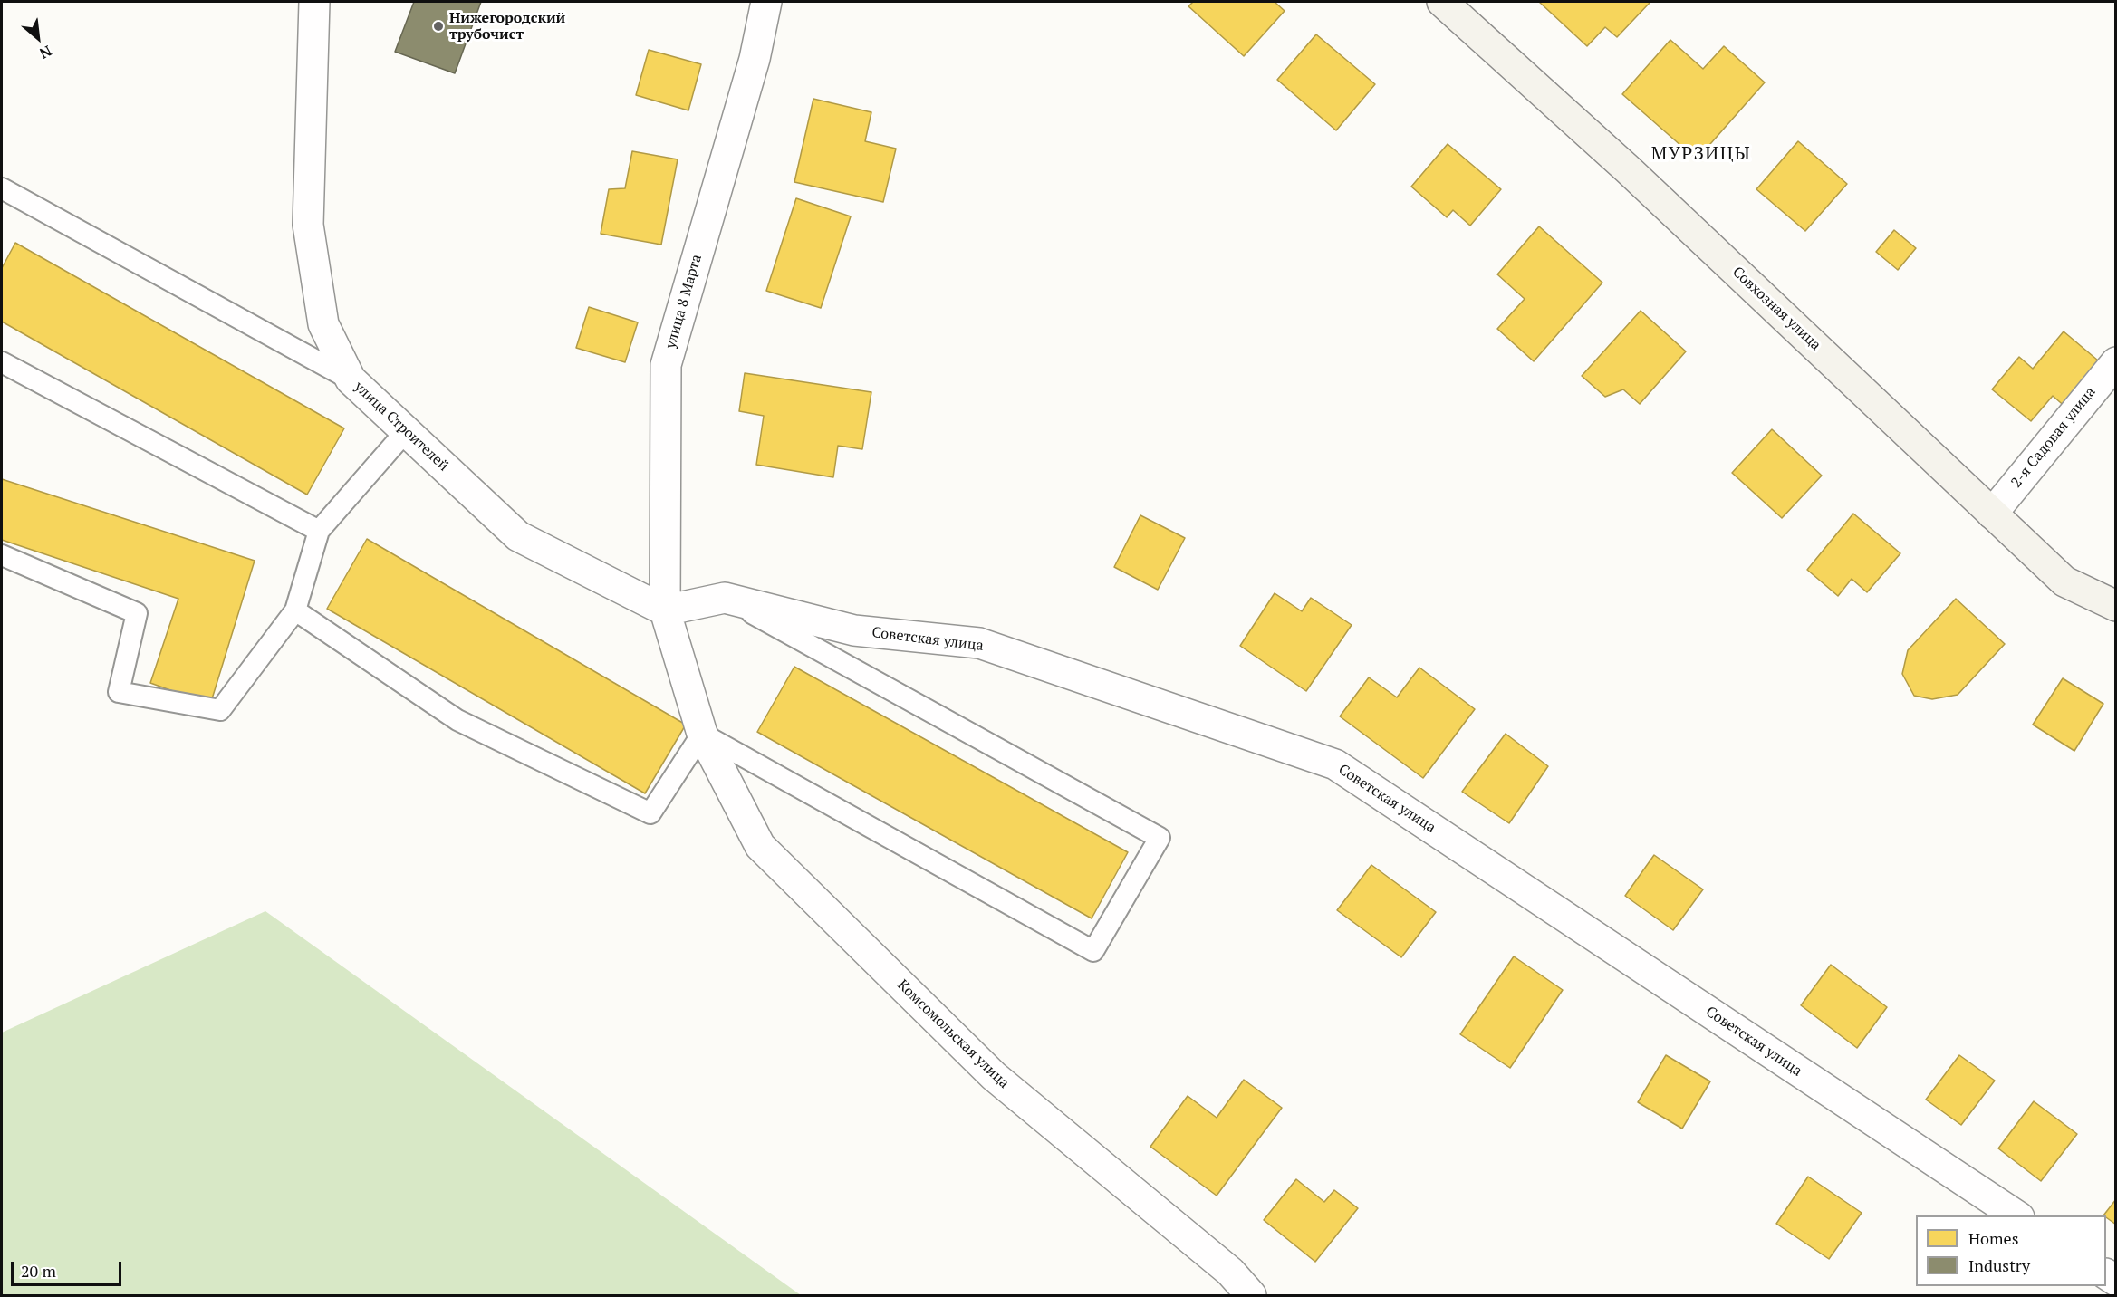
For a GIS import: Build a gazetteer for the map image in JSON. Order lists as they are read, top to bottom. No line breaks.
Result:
{"streets":{"street":["улица 8 Марта","Совхозная улица","улица Строителей","2-я Садовая улица","Советская улица","Комсомольская улица"]},"crossings":[["улица 8 Марта","улица Строителей"],["улица 8 Марта","Советская улица"],["улица 8 Марта","Комсомольская улица"],["Совхозная улица","2-я Садовая улица"],["улица Строителей","Советская улица"]],"districts":["МУРЗИЦЫ"],"places":["Нижегородский трубочист"],"legend":["Homes","Industry"],"scale_bar":"20 m","north":"bottom right"}
